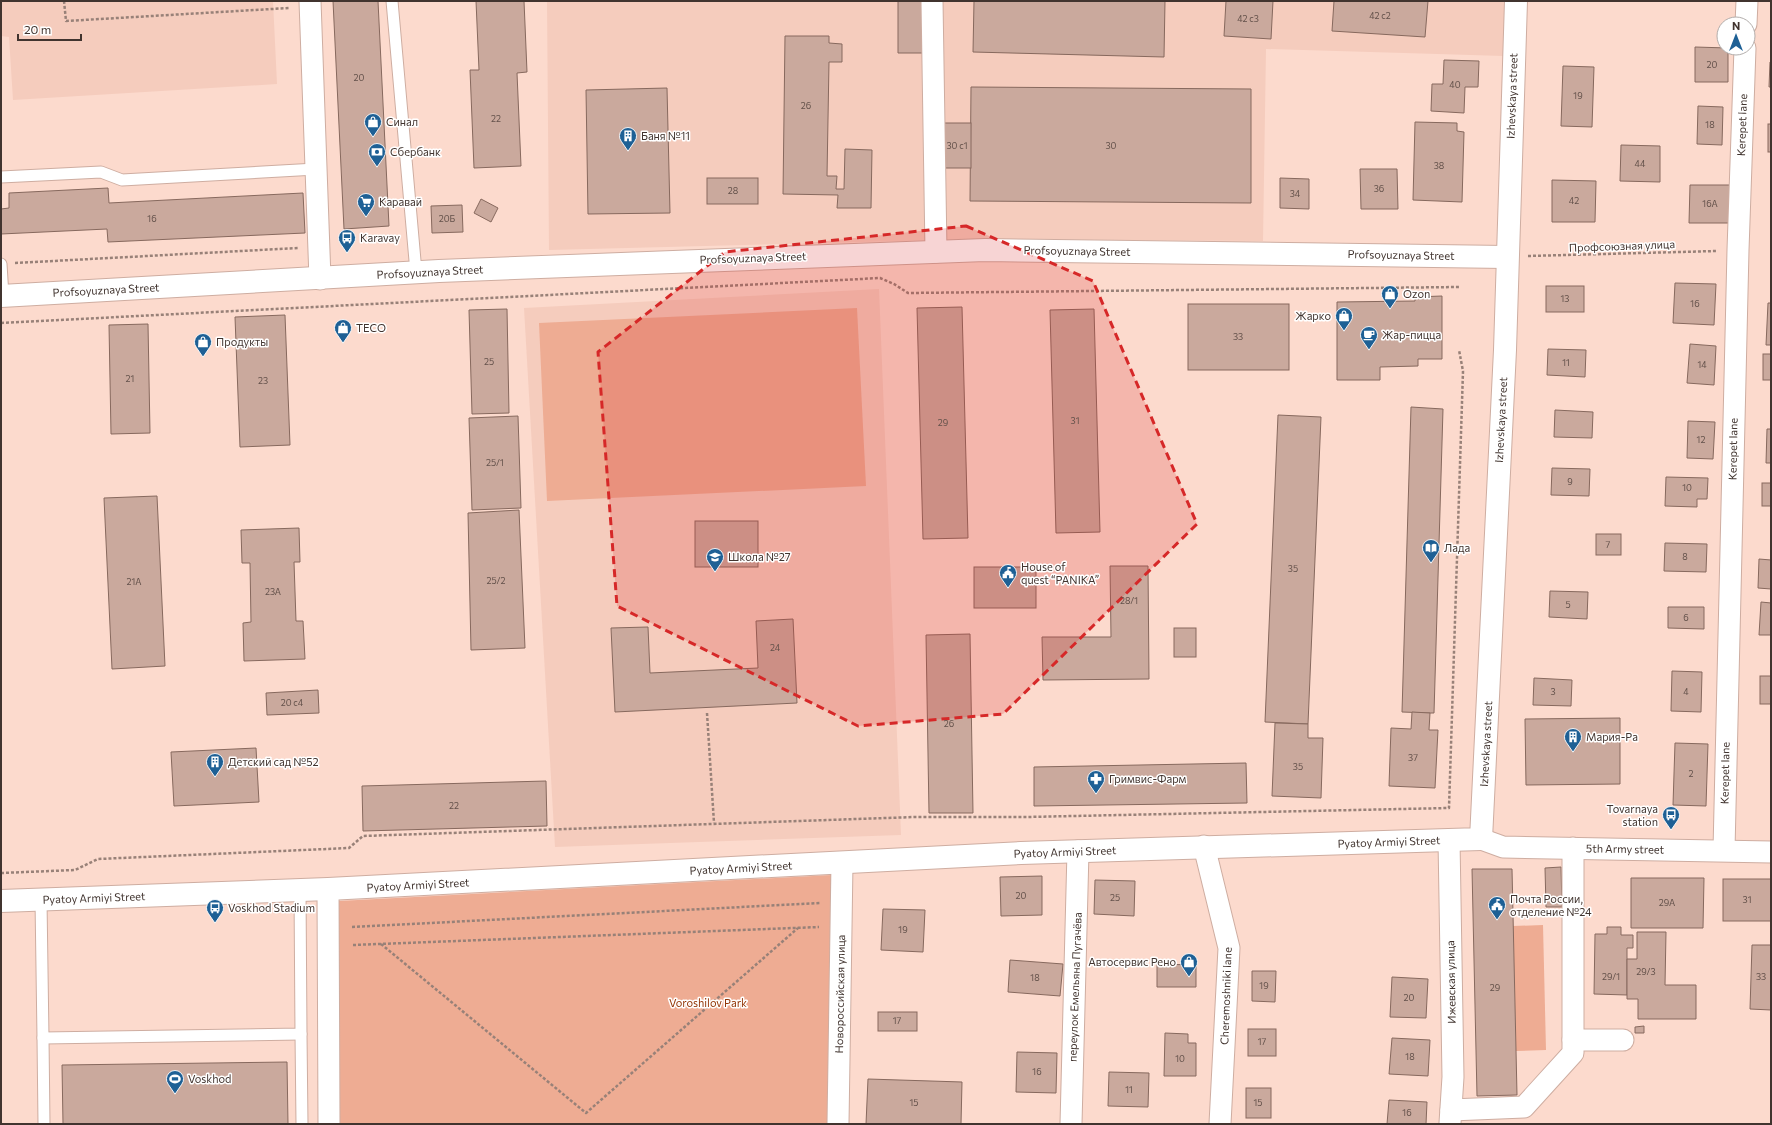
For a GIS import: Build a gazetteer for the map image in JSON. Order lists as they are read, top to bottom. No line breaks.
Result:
{"streets":{"main road":["Izhevskaya street","Profsoyuznaya Street","Pyatoy Armiyi Street"],"street":["Kerepet lane","5th Army street","Ижевская улица","переулок Емельяна Пугачёва","Новороссийская улица","Cheremoshniki lane"],"path":["Профсоюзная улица"]},"crossings":[["Izhevskaya street","Профсоюзная улица"],["Izhevskaya street","Profsoyuznaya Street"],["Izhevskaya street","Pyatoy Armiyi Street"],["Izhevskaya street","5th Army street"],["Kerepet lane","Профсоюзная улица"],["Kerepet lane","5th Army street"],["Профсоюзная улица","Profsoyuznaya Street"],["Pyatoy Armiyi Street","5th Army street"],["Pyatoy Armiyi Street","Ижевская улица"],["Pyatoy Armiyi Street","переулок Емельяна Пугачёва"],["Pyatoy Armiyi Street","Новороссийская улица"],["Pyatoy Armiyi Street","Cheremoshniki lane"]],"parks":["Voroshilov Park"],"places":{"shop":["Синал","Ozon","Жарко","ТЕСО","Продукты","Автосервис Рено"],"building":["Баня №11","Мария-Ра","Детский сад №52"],"bank":["Сбербанк"],"supermarket":["Каравай"],"bus stop":["Karavay","Tovarnaya station","Voskhod Stadium"],"cafe":["Жар-пицца"],"library":["Лада"],"school or university":["Школа №27"],"public building":["House of quest “PANIKA”","Почта России, отделение №24"],"pharmacy":["Гримвис-Фарм"],"sports":["Voskhod"]},"house_numbers":["42 с2","42 с3","20","20","40","19","26","22","18","30 с1","30","44","38","36","28","34","42","16А","16","20Б","13","16","33","25","11","14","21","23","31","29","12","25/1","9","10","7","8","35","25/2","21А","23А","28/1","5","6","24","3","4","20 с4","26","37","35","2","22","20","25","31","29А","19","29/3","29/1","33","18","19","29","20","17","17","18","10","16","11","15","15","16"],"scale_bar":"20 m","north":"top"}
